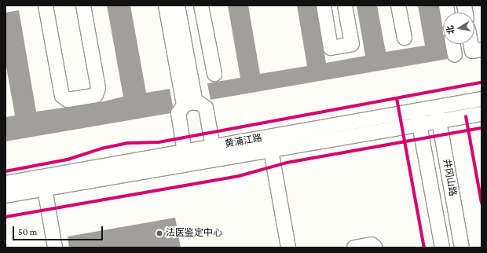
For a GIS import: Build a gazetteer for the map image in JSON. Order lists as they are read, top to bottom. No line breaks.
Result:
{"streets":{"street":["黄浦江路","井冈山路"]},"crossings":[["黄浦江路","井冈山路"]],"places":["法医鉴定中心"],"scale_bar":"50 m","north":"left"}
